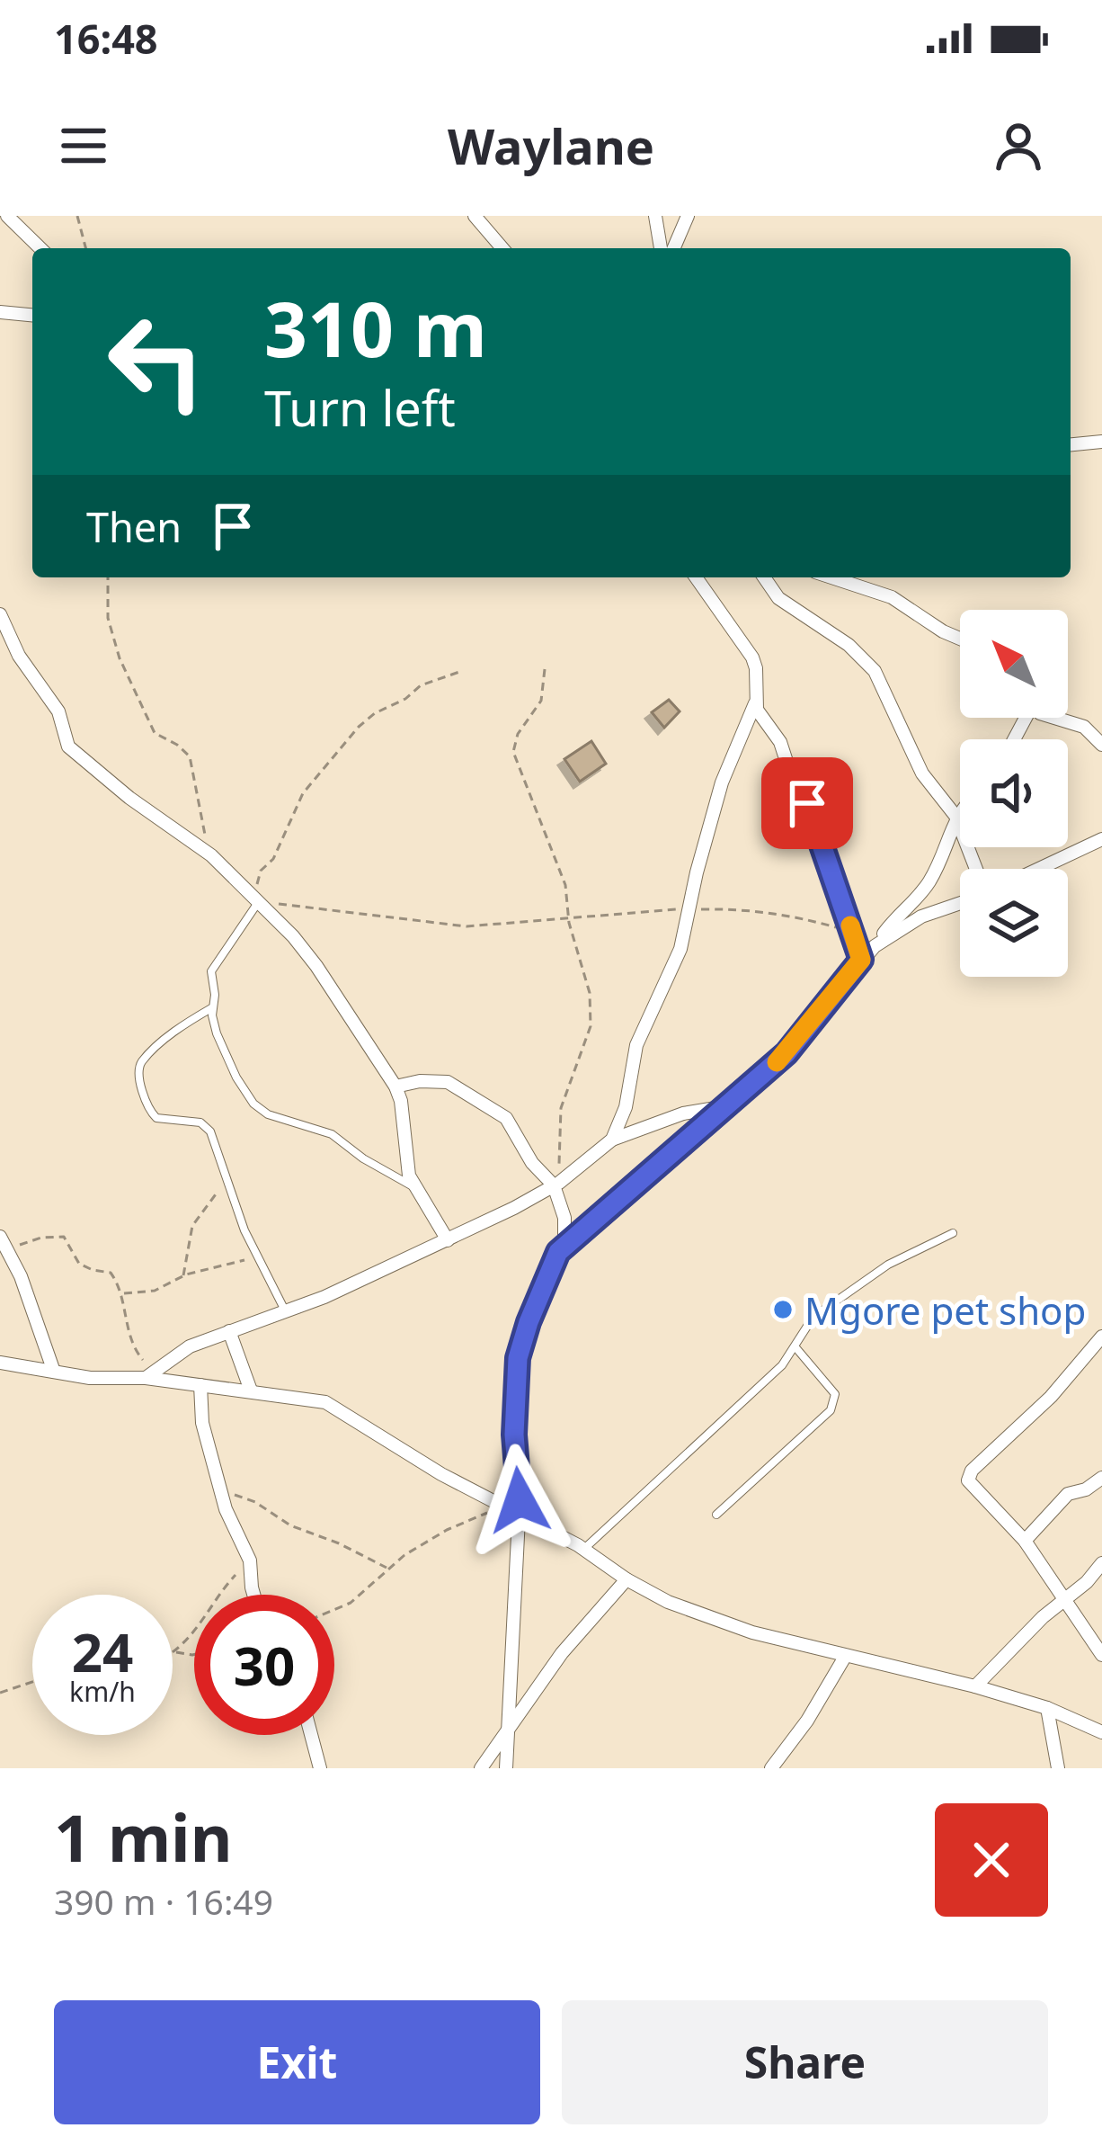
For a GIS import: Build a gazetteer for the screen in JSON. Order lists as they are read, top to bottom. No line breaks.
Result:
{"places":["Mgore pet shop"],"north":"top left","page":{"status":"16:48","header":"Waylane","turn":["310 m","Turn left"],"then":"Then","speed":"24 km/h","limit":"30","heading":["1 min","390 m · 16:49"],"buttons":["Exit","Share"]}}
